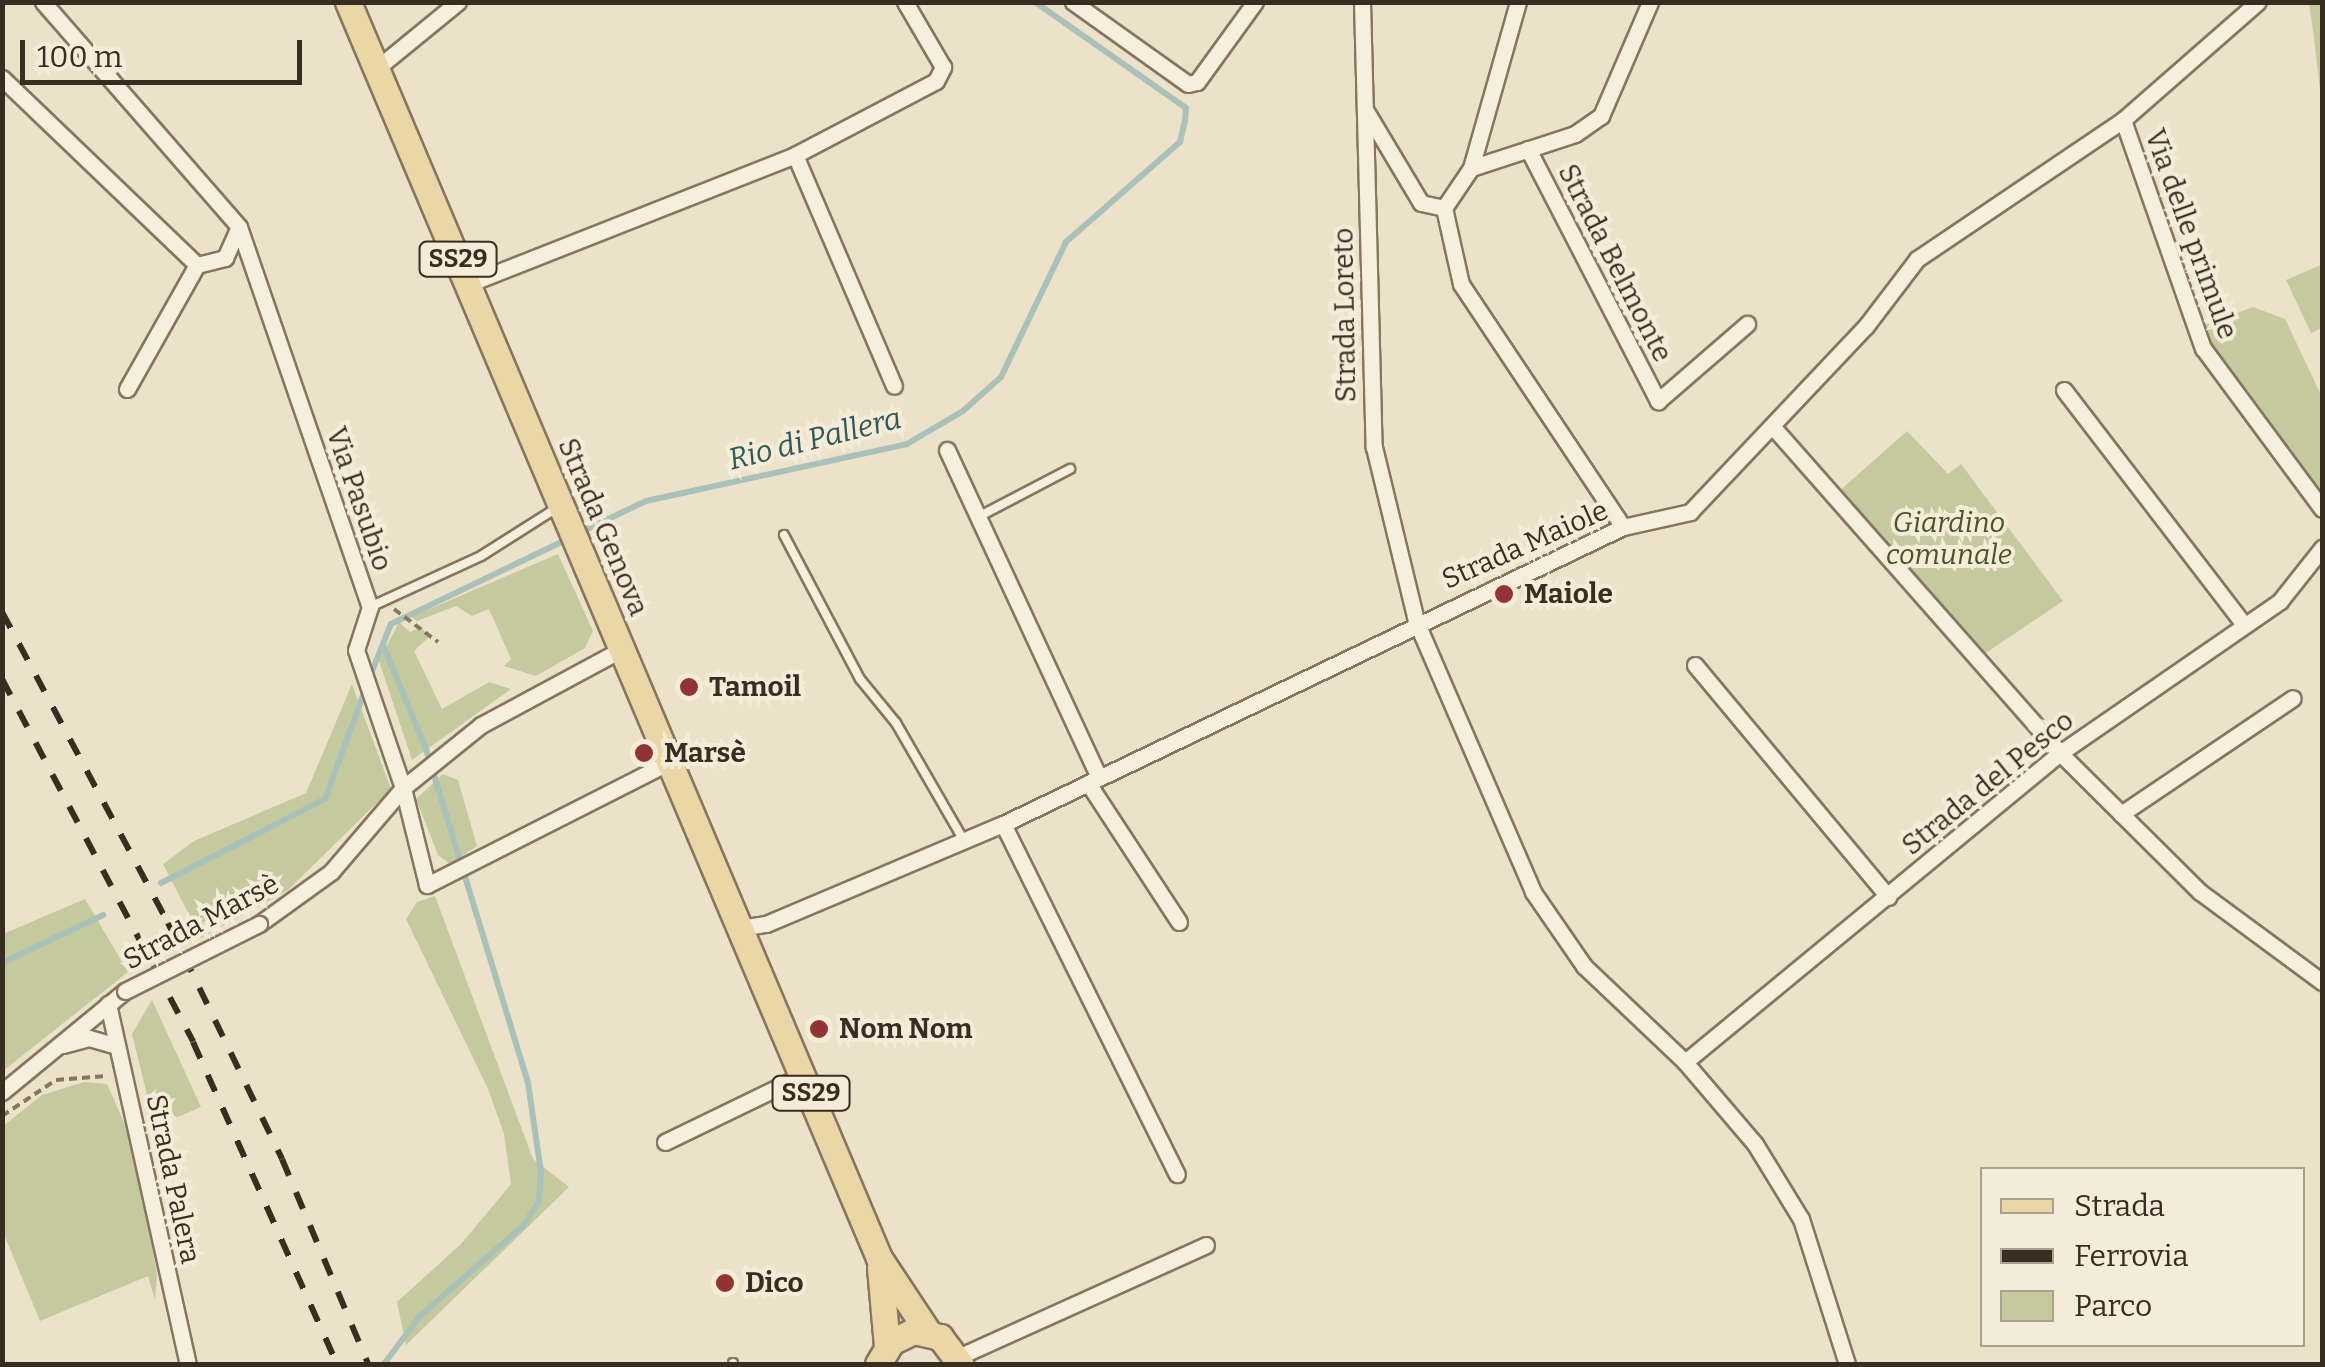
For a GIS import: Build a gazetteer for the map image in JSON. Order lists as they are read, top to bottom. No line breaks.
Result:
{"streets":{"main road":["SS29","Strada Genova"],"street":["Via delle primule","Strada Belmonte","Strada Loreto","Via Pasubio","Strada Maiole","Strada del Pesco","Strada Marsè","Strada Palera"]},"crossings":[["Via delle primule","Strada Maiole"],["Strada Loreto","Strada Maiole"],["Strada Loreto","Strada del Pesco"],["Via Pasubio","Strada Marsè"],["Strada Genova","Strada Maiole"],["Strada Genova","Strada Marsè"],["Strada Marsè","Strada Palera"]],"water":["Rio di Pallera"],"parks":["Giardino comunale"],"places":["Maiole","Tamoil","Marsè","Nom Nom","Dico"],"legend":["Strada","Ferrovia","Parco"],"scale_bar":"100 m"}
